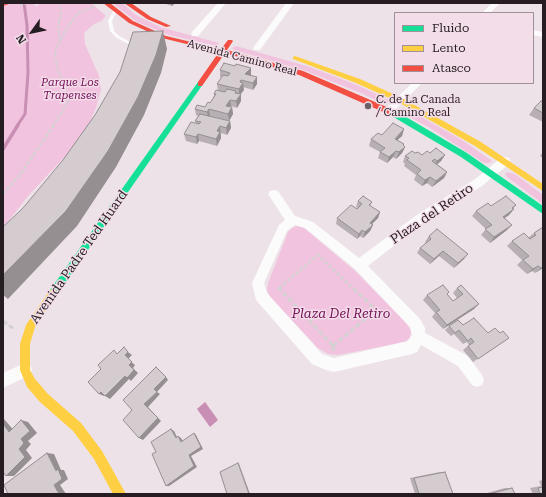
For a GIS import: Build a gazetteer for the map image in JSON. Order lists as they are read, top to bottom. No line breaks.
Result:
{"streets":{"main road":["Avenida Camino Real","Avenida Padre Ted Huard"],"street":["Plaza del Retiro"]},"crossings":[["Avenida Camino Real","Plaza del Retiro"],["Avenida Camino Real","Avenida Padre Ted Huard"]],"parks":["Parque Los Trapenses","Plaza Del Retiro"],"places":["C. de La Canada / Camino Real"],"legend":["Fluido","Lento","Atasco"],"north":"bottom left"}
